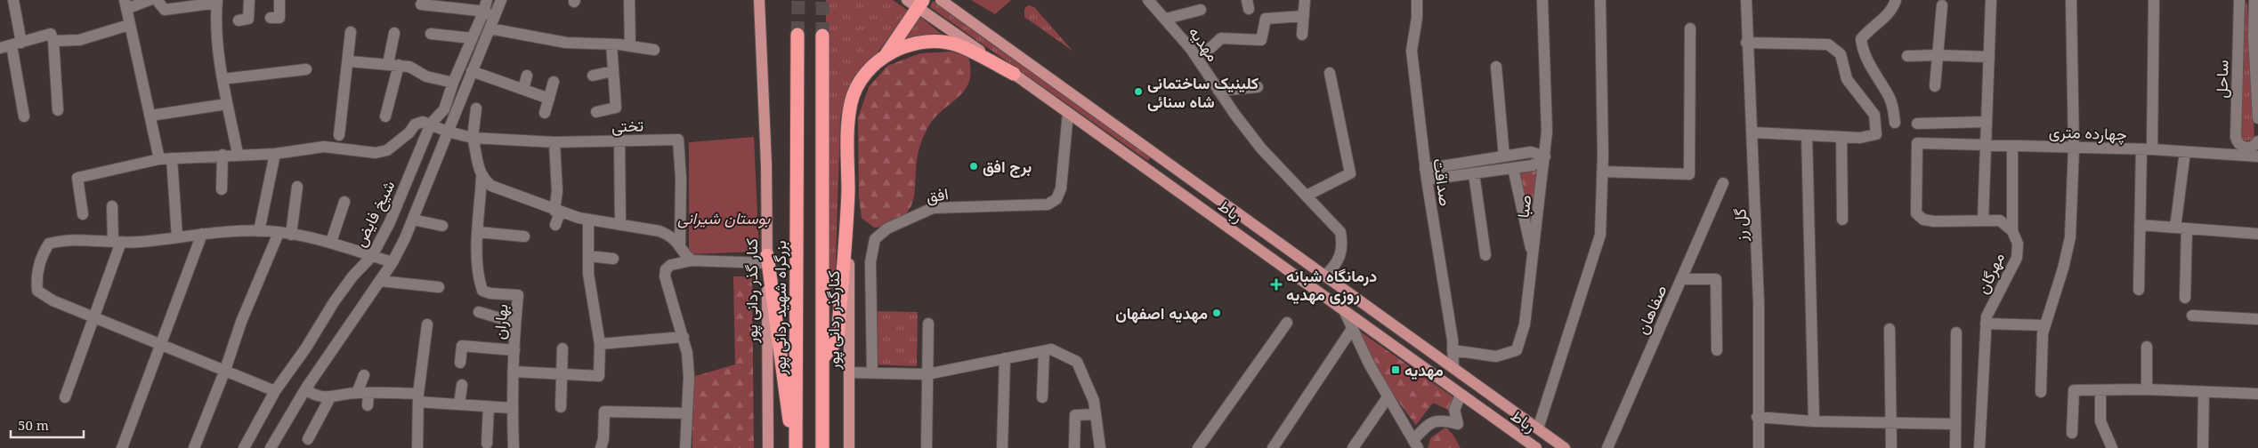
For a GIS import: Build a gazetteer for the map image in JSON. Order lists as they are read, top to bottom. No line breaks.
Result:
{"streets":{"highway":["بزرگراه شهید ردانی پور"],"main road":["رباط","کنار گذر ردانی پور","کنارگذر ردانی پور"],"street":["مهدیه","ساحل","تختی","چهارده متری","صداقت","افق","صبا","شیخ فایض","گل رز","مهرگان","صفاهان","بهاران"]},"crossings":[["مهدیه","رباط"],["ساحل","چهارده متری"],["تختی","شیخ فایض"],["چهارده متری","مهرگان"],["صداقت","صبا"],["صداقت","رباط"],["افق","رباط"]],"parks":["بوستان شیرانی"],"places":{"other":["کلینیک ساختمانی شاه سنائی","برج افق","مهدیه اصفهان"],"health":["درمانگاه شبانه روزی مهدیه"],"transit":["مهدیه"]},"scale_bar":"50 m"}
